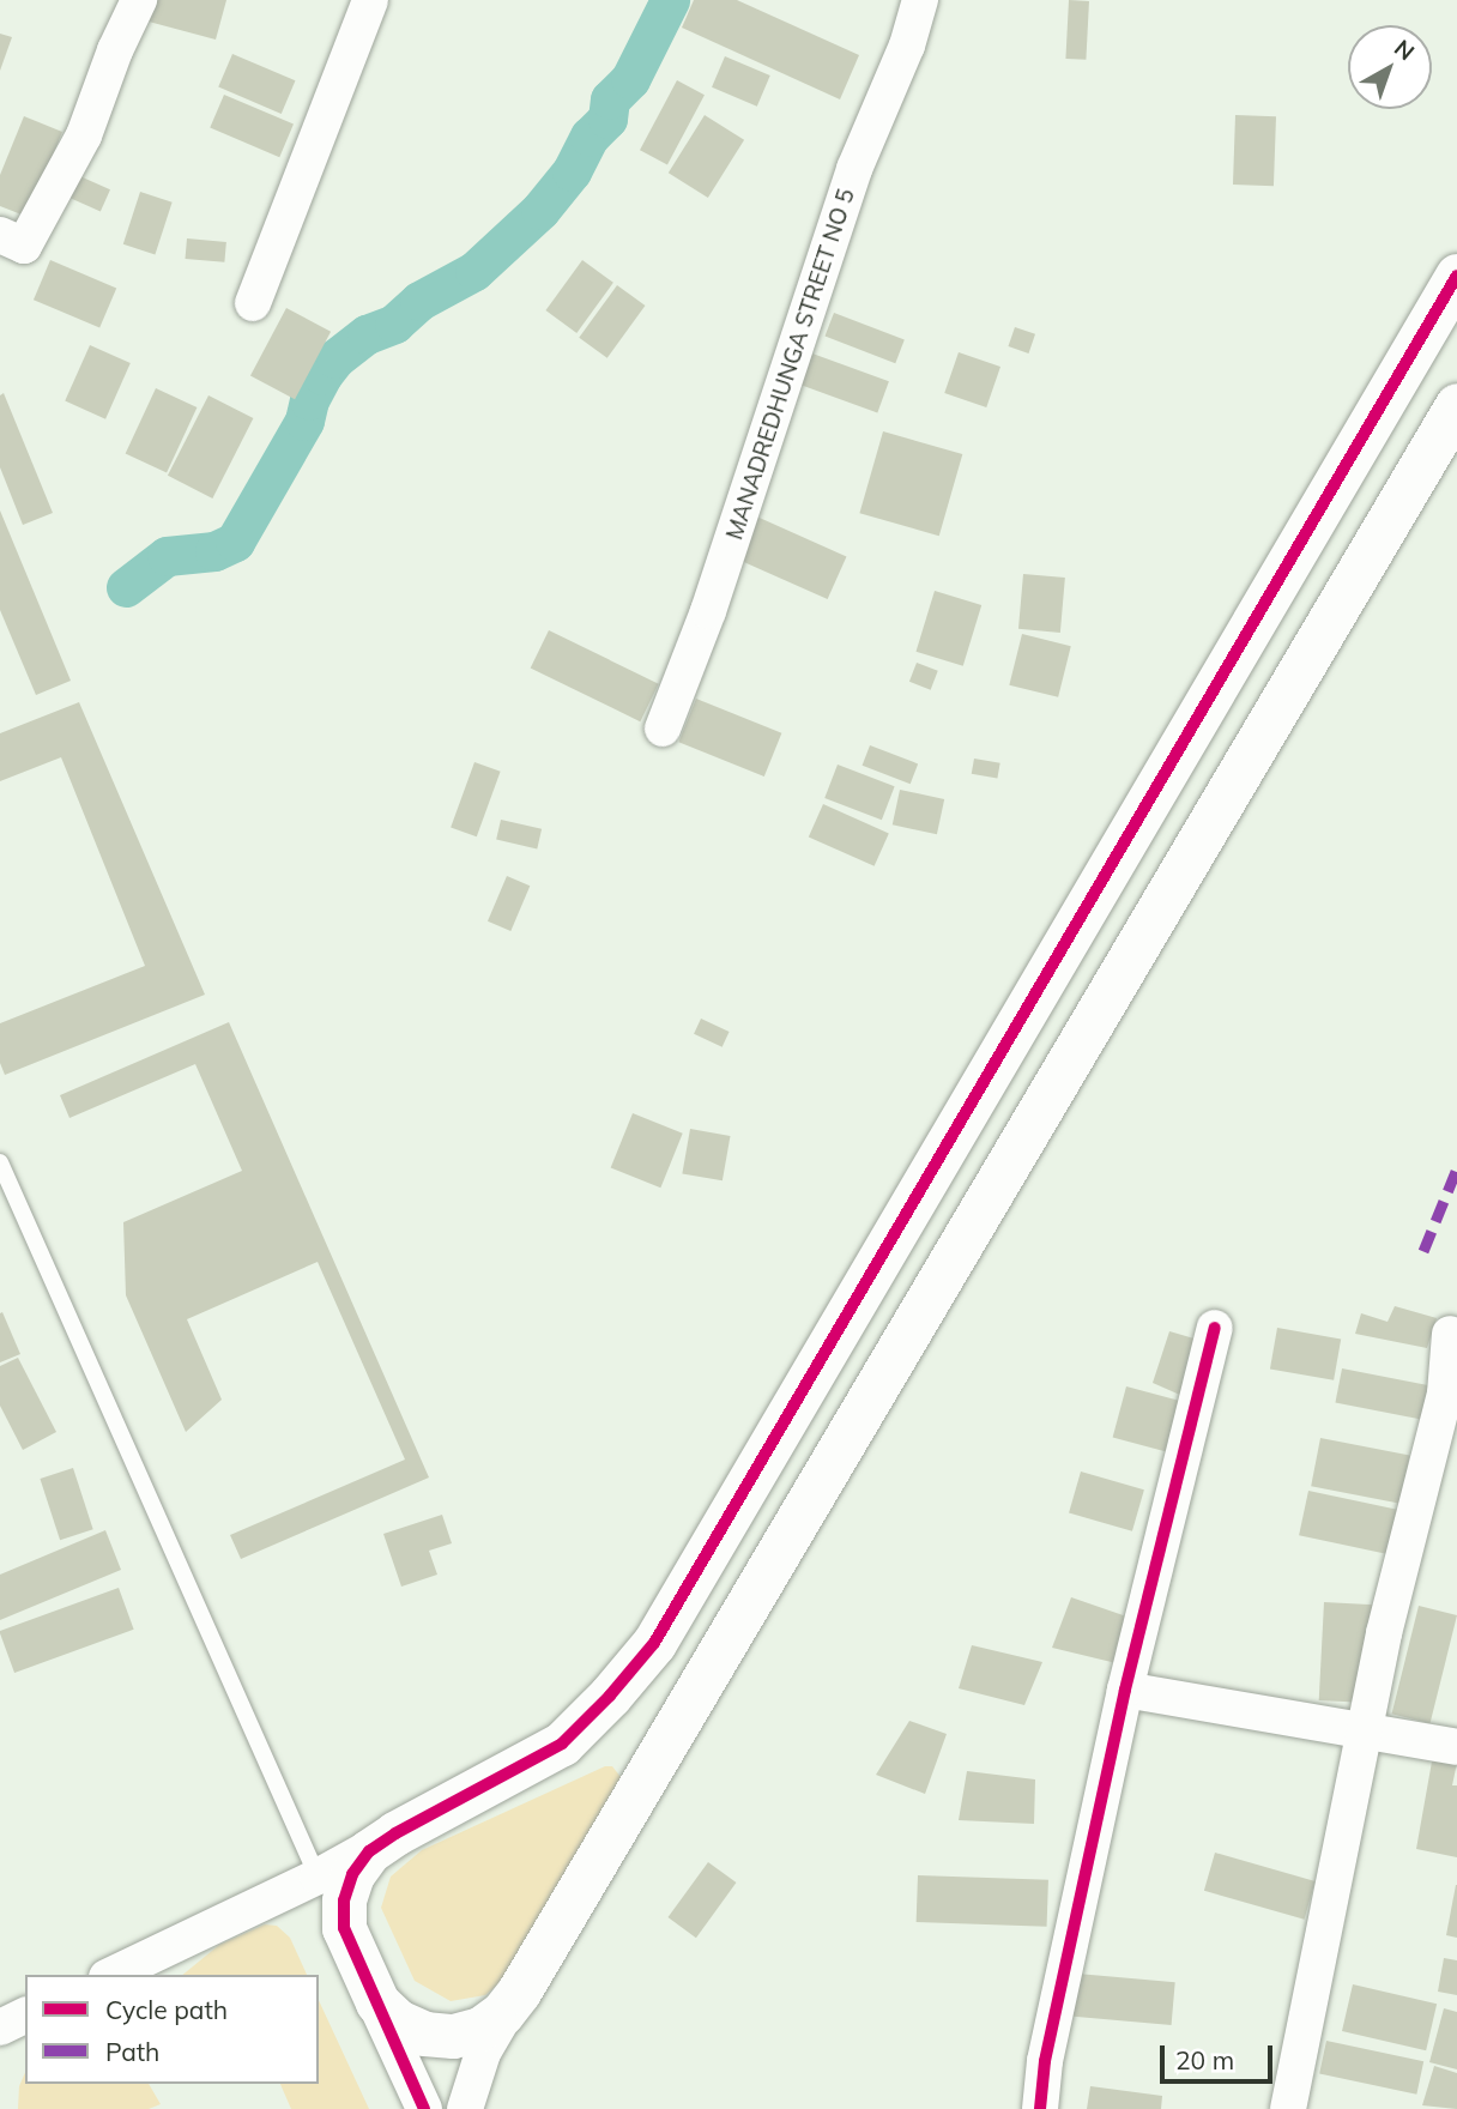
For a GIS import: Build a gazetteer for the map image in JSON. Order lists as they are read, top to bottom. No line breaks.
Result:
{"streets":{"street":["MANADREDHUNGA STREET NO 5"]},"legend":["Cycle path","Path"],"scale_bar":"20 m","north":"top right"}
